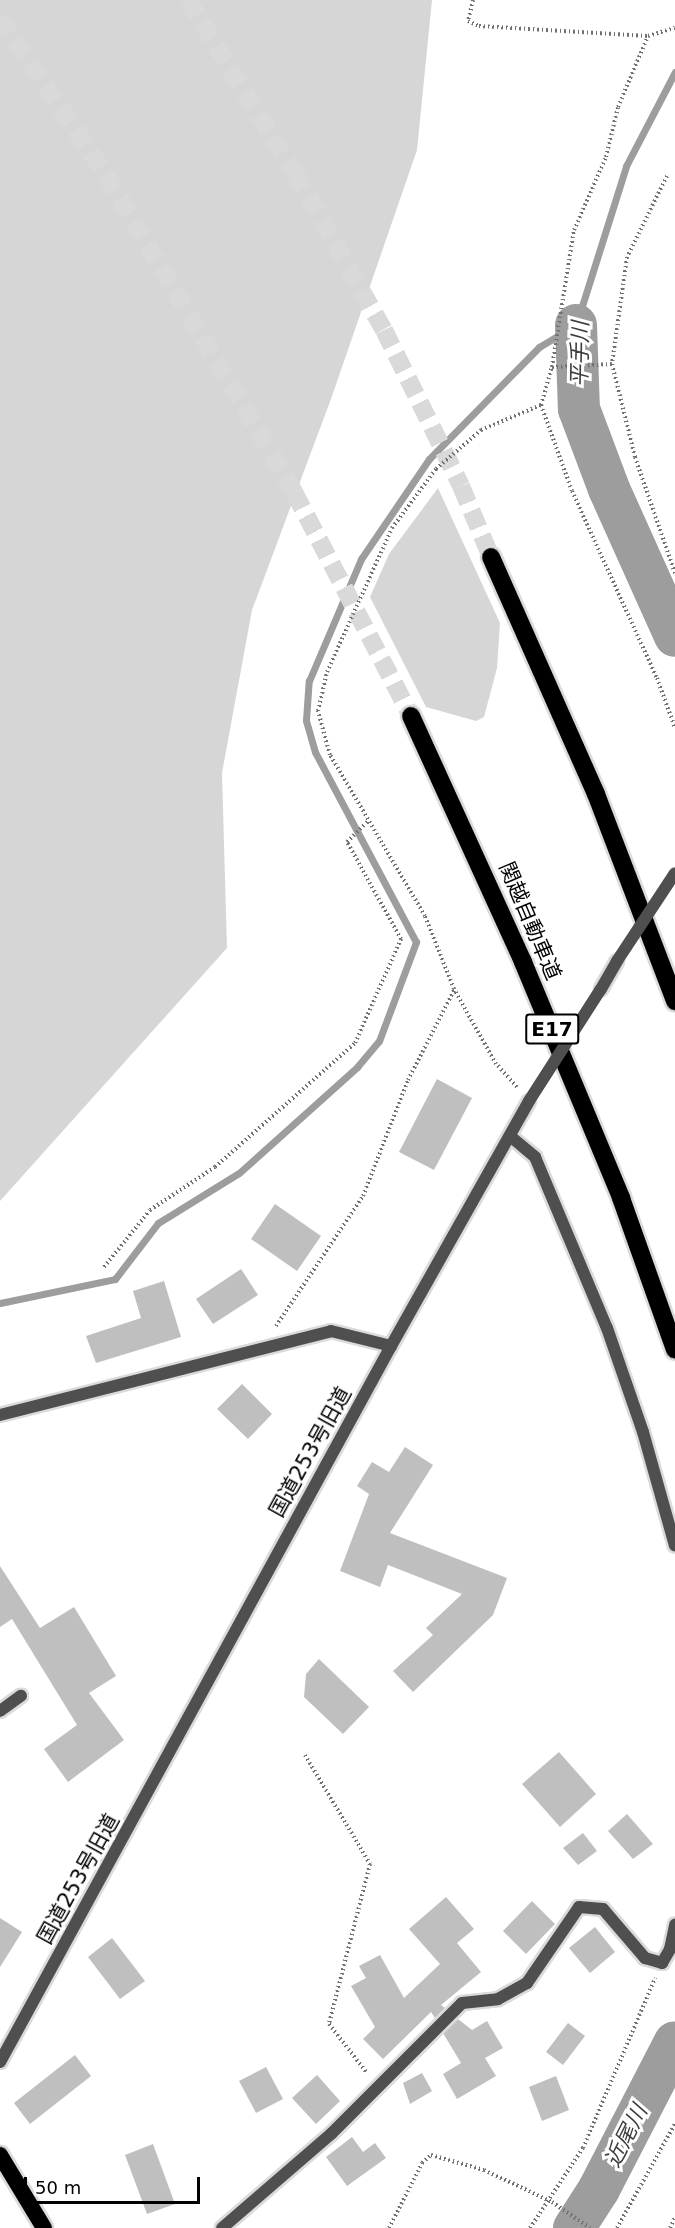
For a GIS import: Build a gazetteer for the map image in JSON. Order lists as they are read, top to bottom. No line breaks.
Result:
{"streets":{"highway":["関越自動車道","E17"],"street":["国道253号旧道"]},"water":["平手川","近尾川"],"scale_bar":"50 m"}
